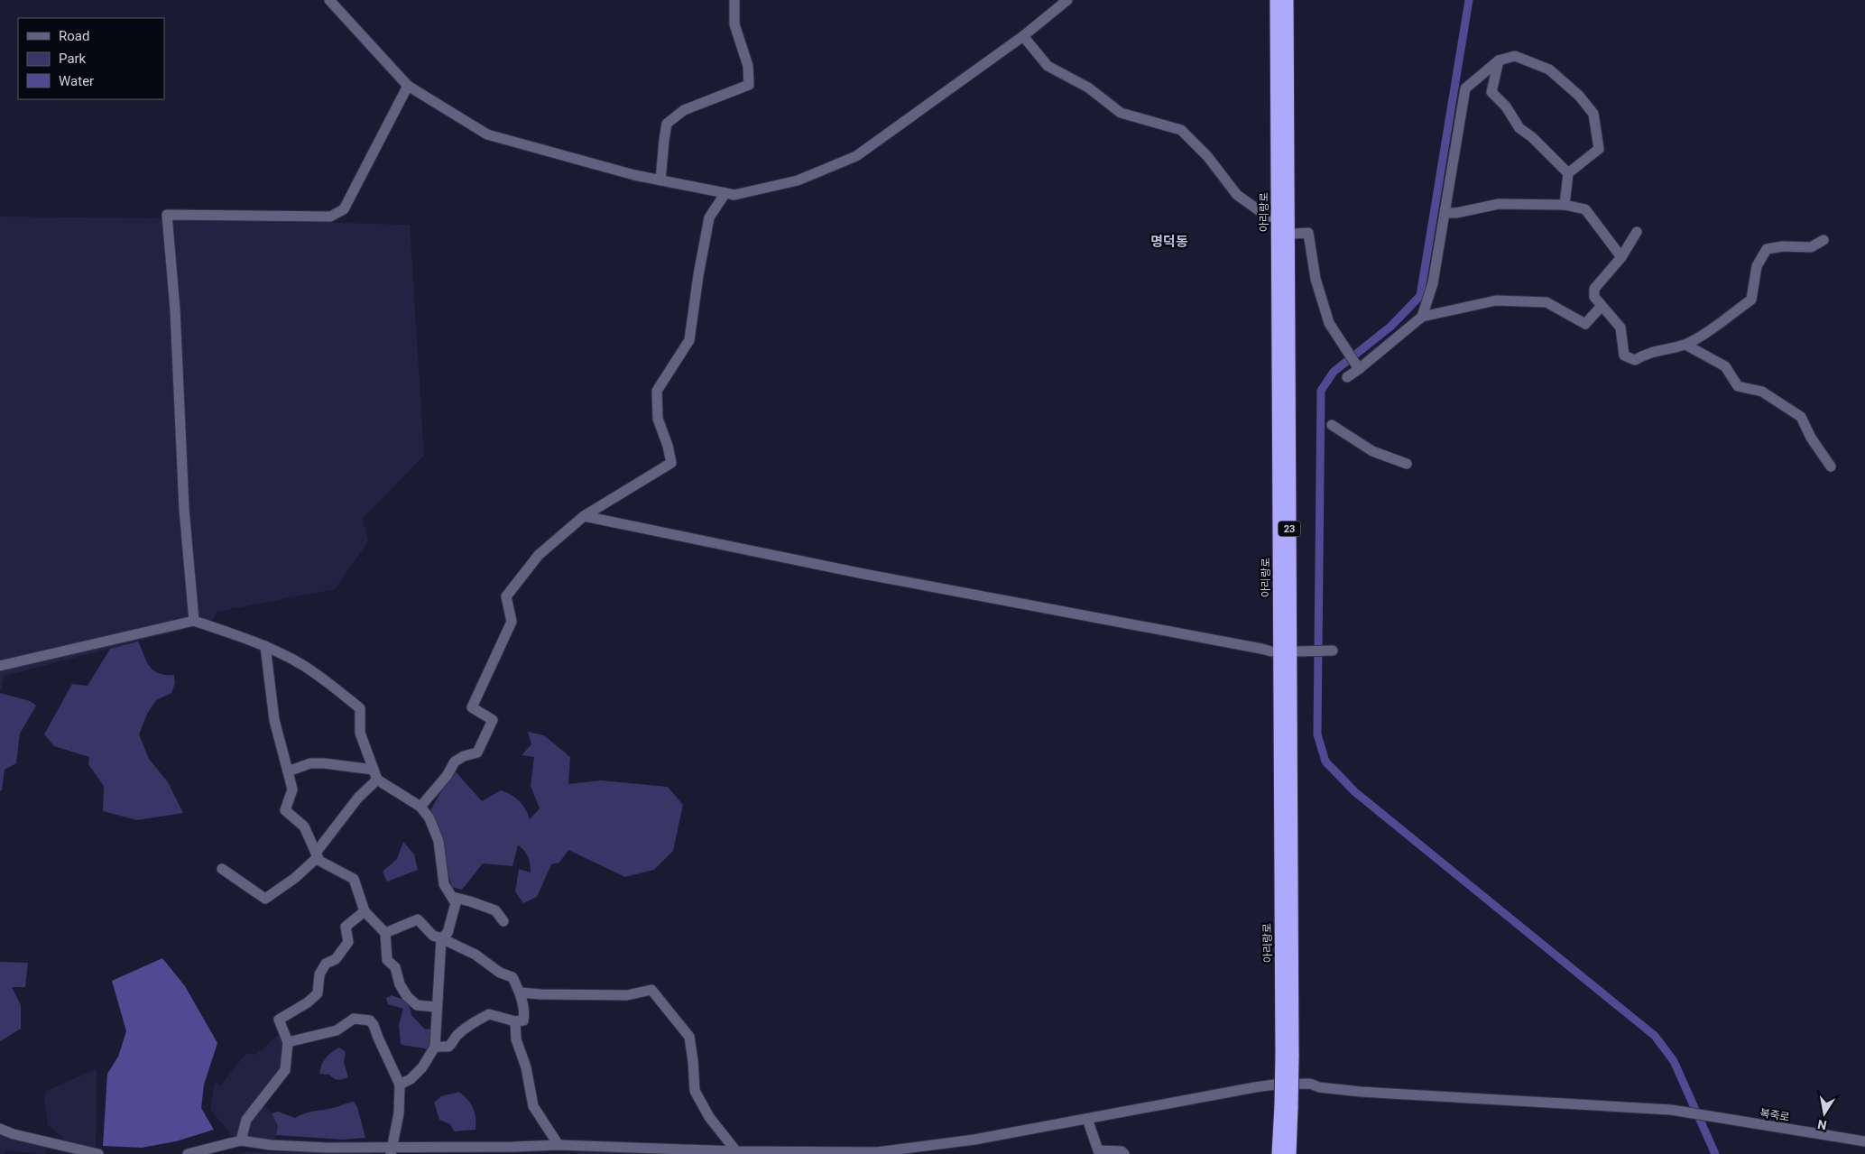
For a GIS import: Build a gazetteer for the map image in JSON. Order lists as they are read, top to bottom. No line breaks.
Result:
{"streets":{"highway":["아리랑로","23"],"street":["복죽로"]},"districts":["명덕동"],"legend":["Road","Park","Water"],"north":"bottom"}
